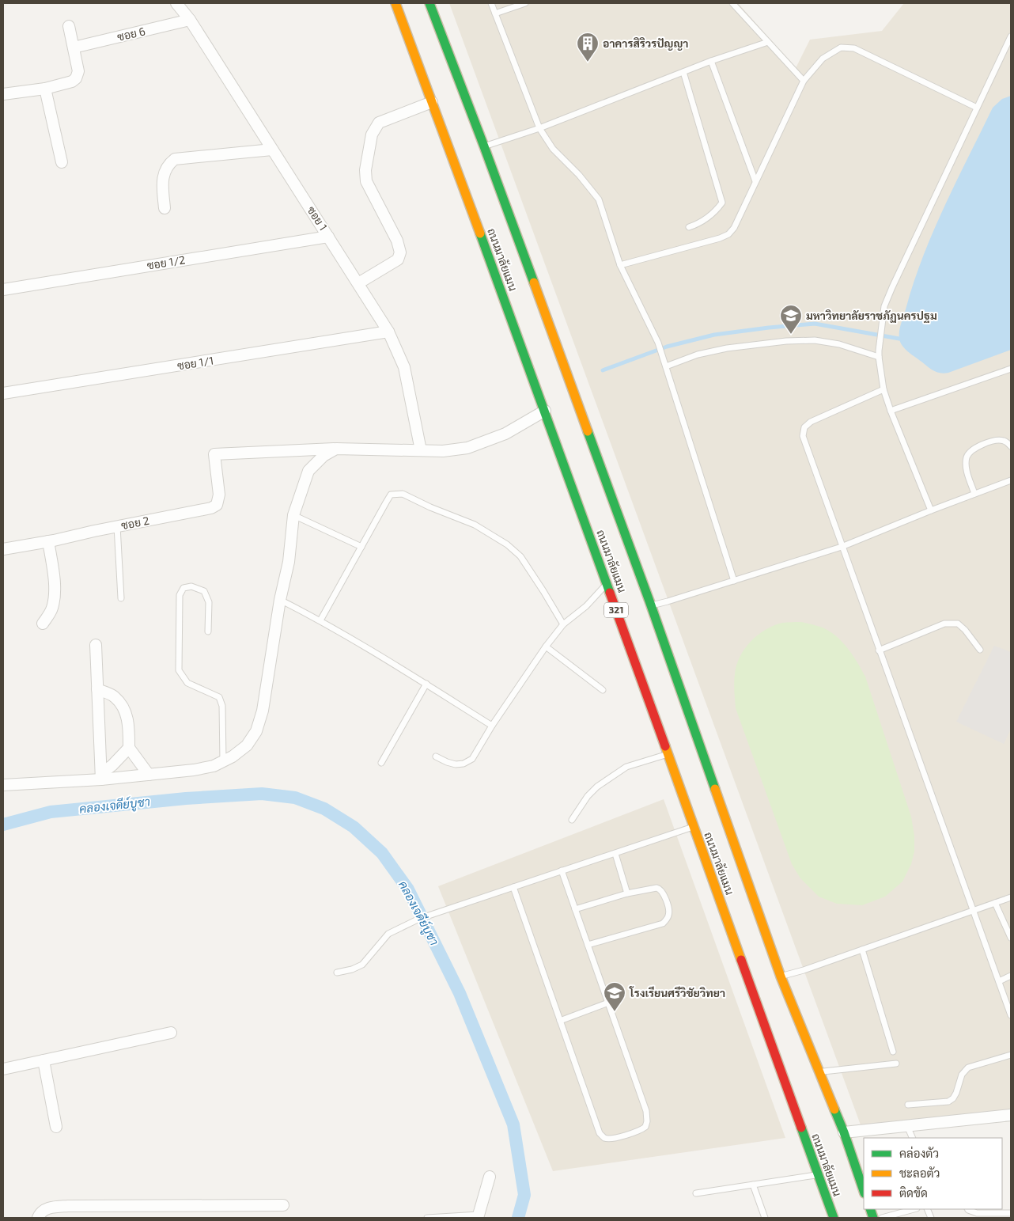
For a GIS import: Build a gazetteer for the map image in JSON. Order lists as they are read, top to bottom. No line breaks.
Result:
{"streets":{"highway":["ถนนมาลัยแมน","321"],"street":["ซอย 6","ซอย 1","ซอย 1/2","ซอย 1/1","ซอย 2"]},"crossings":[["ซอย 6","ซอย 1"],["ซอย 1","ซอย 1/2"],["ซอย 1","ซอย 1/1"]],"water":["คลองเจดีย์บูชา"],"places":{"building":["อาคารสิริวรปัญญา"],"school or university":["มหาวิทยาลัยราชภัฏนครปฐม","โรงเรียนศรีวิชัยวิทยา"]},"legend":["คล่องตัว","ชะลอตัว","ติดขัด"]}
